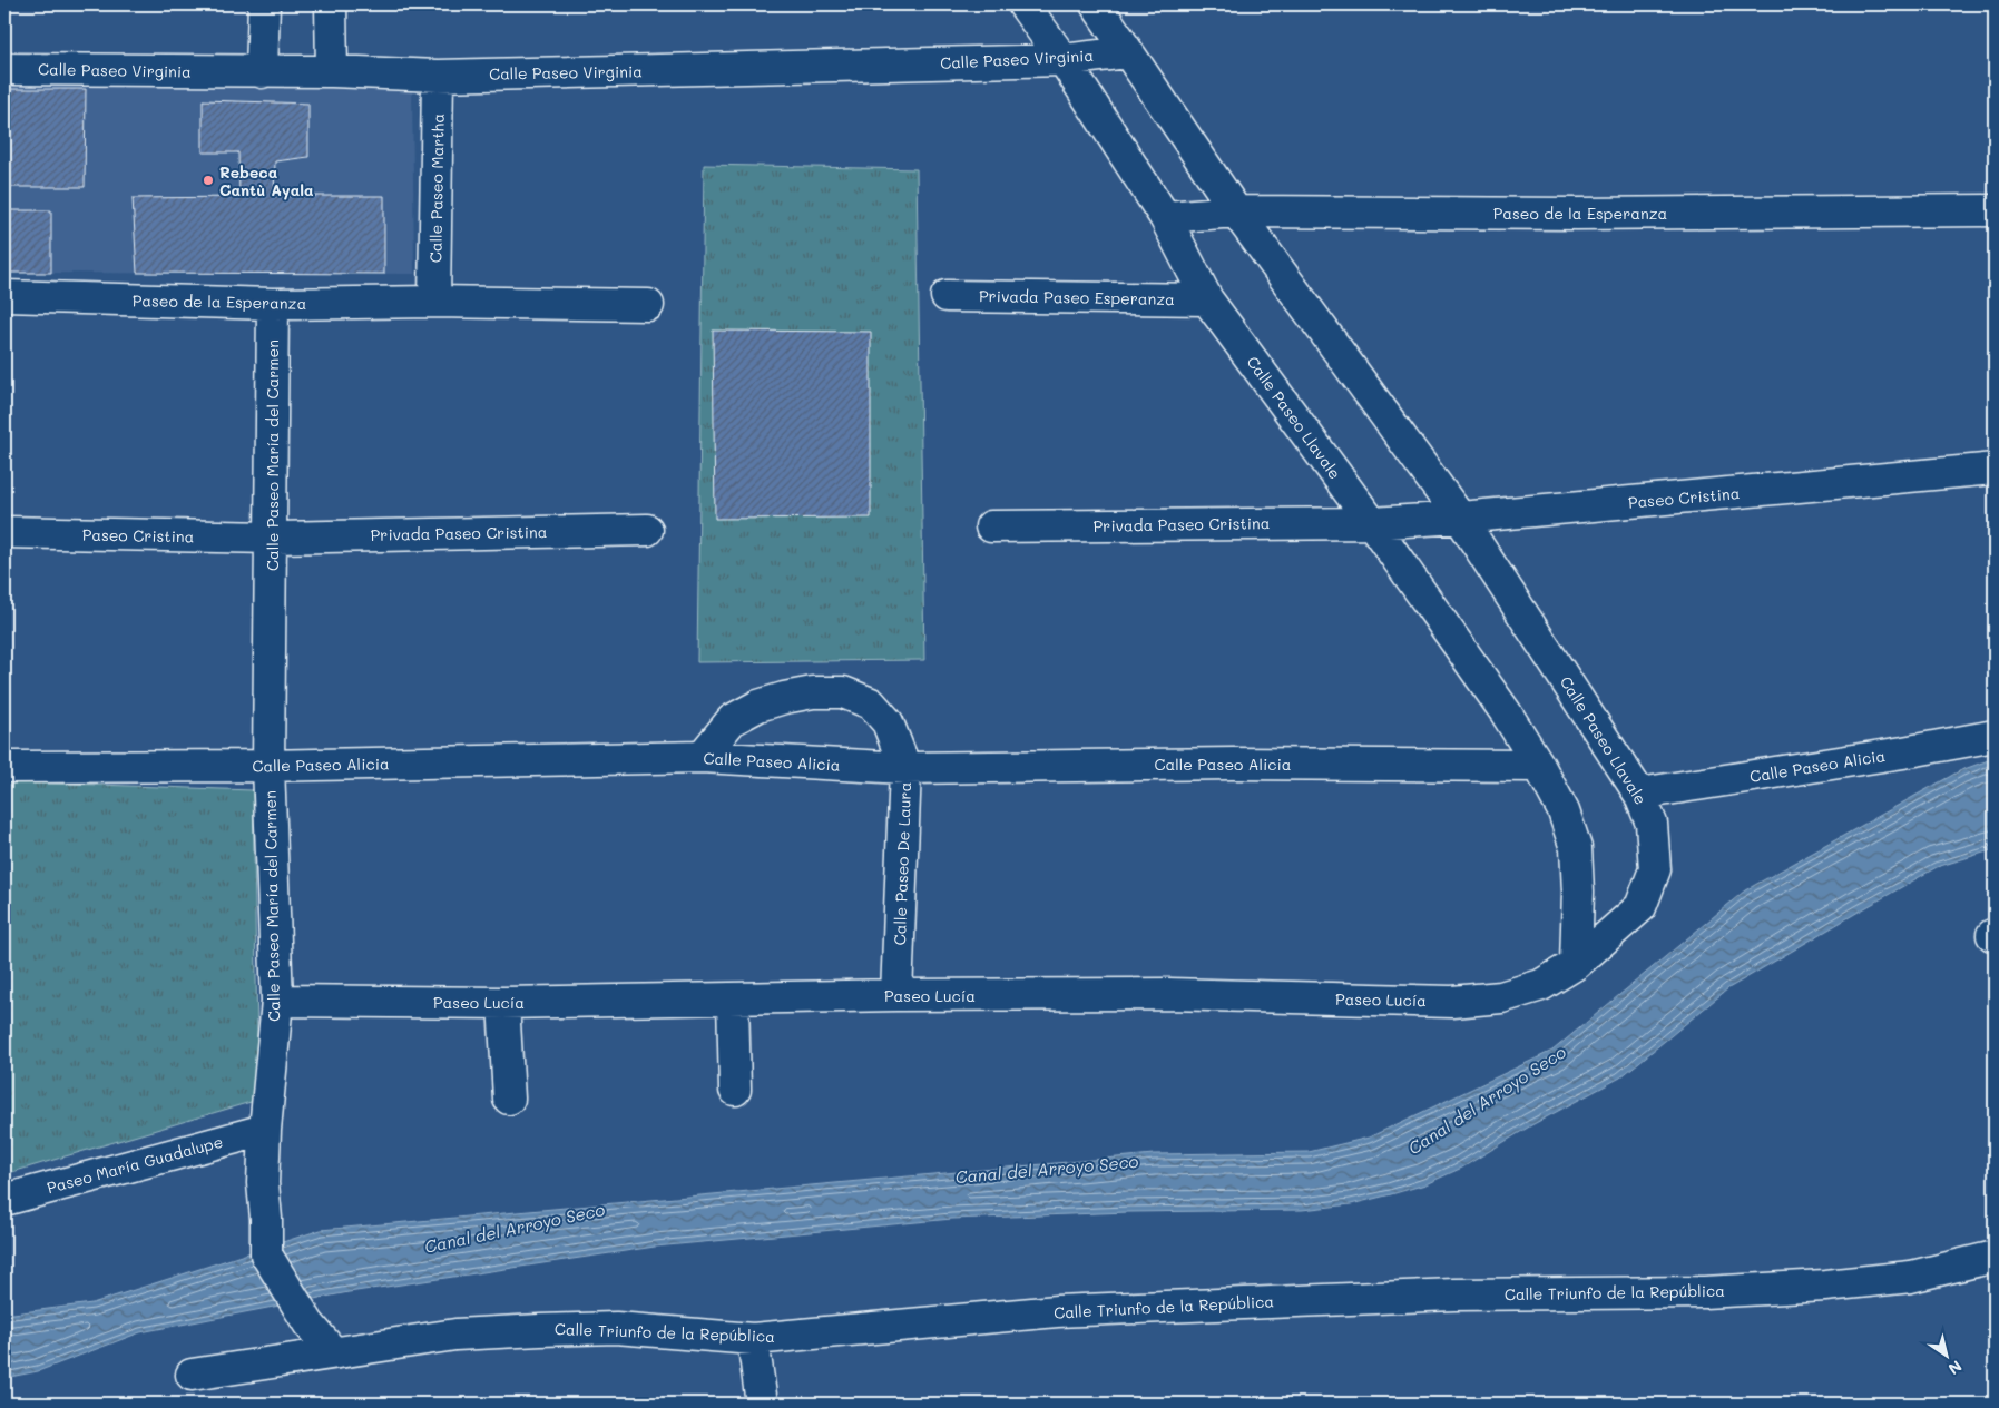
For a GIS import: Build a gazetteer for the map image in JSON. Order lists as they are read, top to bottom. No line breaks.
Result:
{"streets":{"street":["Calle Paseo Virginia","Calle Paseo Martha","Paseo de la Esperanza","Privada Paseo Esperanza","Calle Paseo Llavale","Calle Paseo María del Carmen","Paseo Cristina","Privada Paseo Cristina","Calle Paseo Alicia","Calle Paseo De Laura","Paseo Lucía","Paseo María Guadalupe","Calle Triunfo de la República"]},"crossings":[["Calle Paseo Virginia","Calle Paseo Martha"],["Calle Paseo Virginia","Calle Paseo Llavale"],["Calle Paseo Martha","Paseo de la Esperanza"],["Paseo de la Esperanza","Calle Paseo Llavale"],["Paseo de la Esperanza","Calle Paseo María del Carmen"],["Privada Paseo Esperanza","Calle Paseo Llavale"],["Calle Paseo Llavale","Paseo Cristina"],["Calle Paseo Llavale","Privada Paseo Cristina"],["Calle Paseo Llavale","Calle Paseo Alicia"],["Calle Paseo Llavale","Paseo Lucía"],["Calle Paseo María del Carmen","Paseo Cristina"],["Calle Paseo María del Carmen","Privada Paseo Cristina"],["Calle Paseo María del Carmen","Calle Paseo Alicia"],["Calle Paseo María del Carmen","Paseo Lucía"],["Calle Paseo María del Carmen","Paseo María Guadalupe"],["Calle Paseo María del Carmen","Calle Triunfo de la República"],["Paseo Cristina","Privada Paseo Cristina"],["Calle Paseo Alicia","Calle Paseo De Laura"],["Calle Paseo De Laura","Paseo Lucía"]],"water":["Canal del Arroyo Seco"],"places":["Rebeca Cantù Ayala"],"north":"bottom right"}
